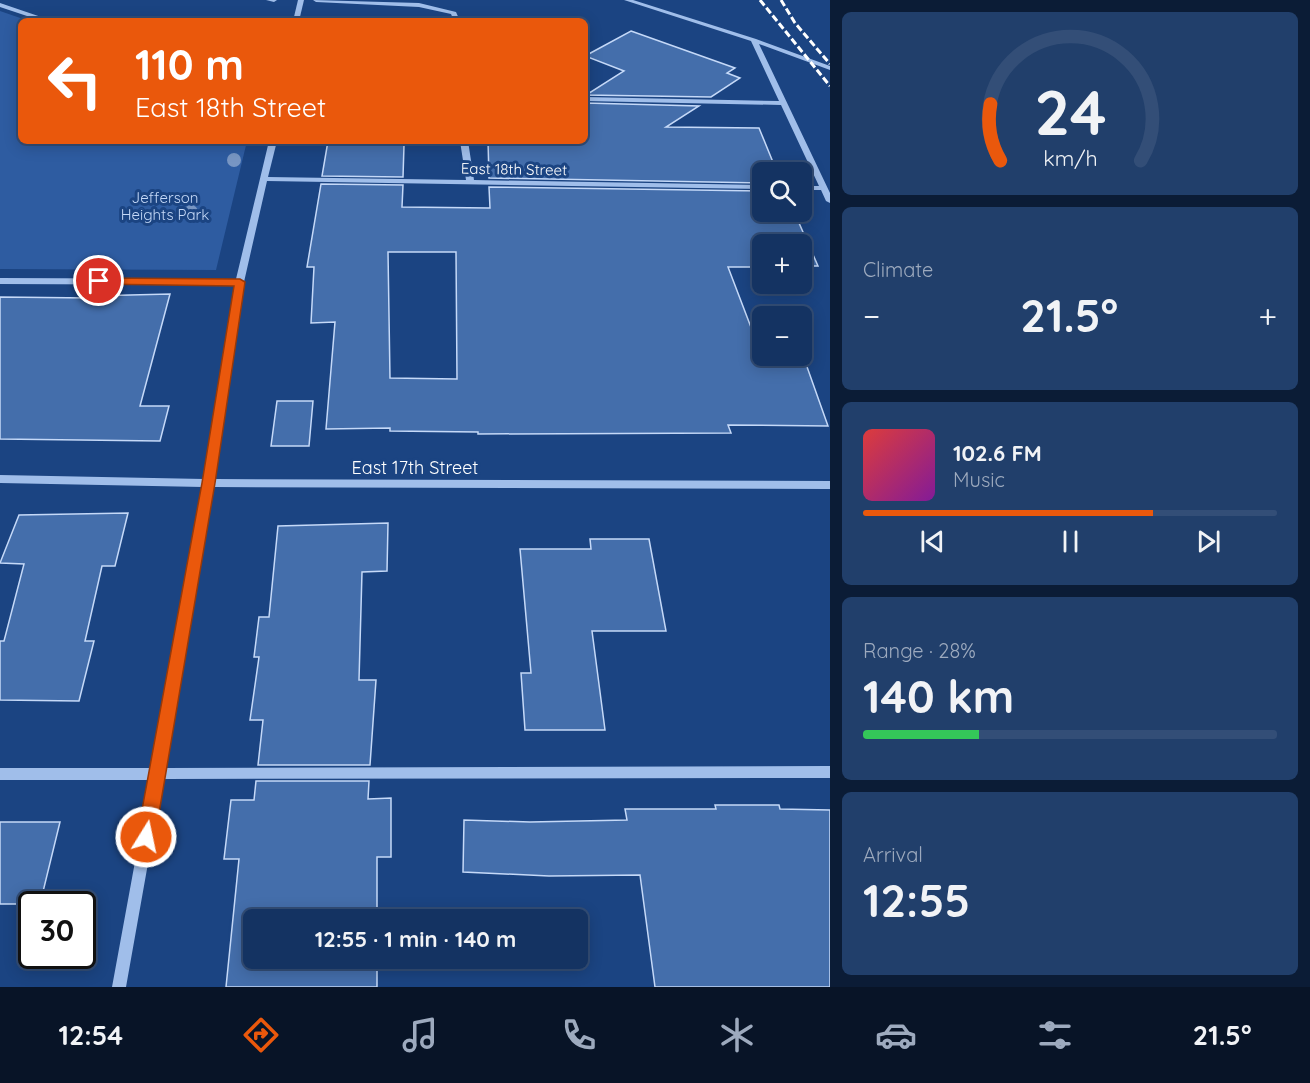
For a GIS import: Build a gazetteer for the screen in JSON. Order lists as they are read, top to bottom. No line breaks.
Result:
{"streets":{"street":["East 18th Street","East 17th Street"]},"parks":["Jefferson Heights Park"],"page":{"turn":["110 m","East 18th Street"],"map_buttons":["+","−"],"tile":["Climate",["Range · 28%","140 km"],["Arrival","12:55"]],"heat":["−","21.5°","+"],"song":["102.6 FM","Music"],"limit":"30","trip":"12:55 · 1 min · 140 m","tabs":["12:54","21.5°"],"gauge":["24","km/h"]}}
